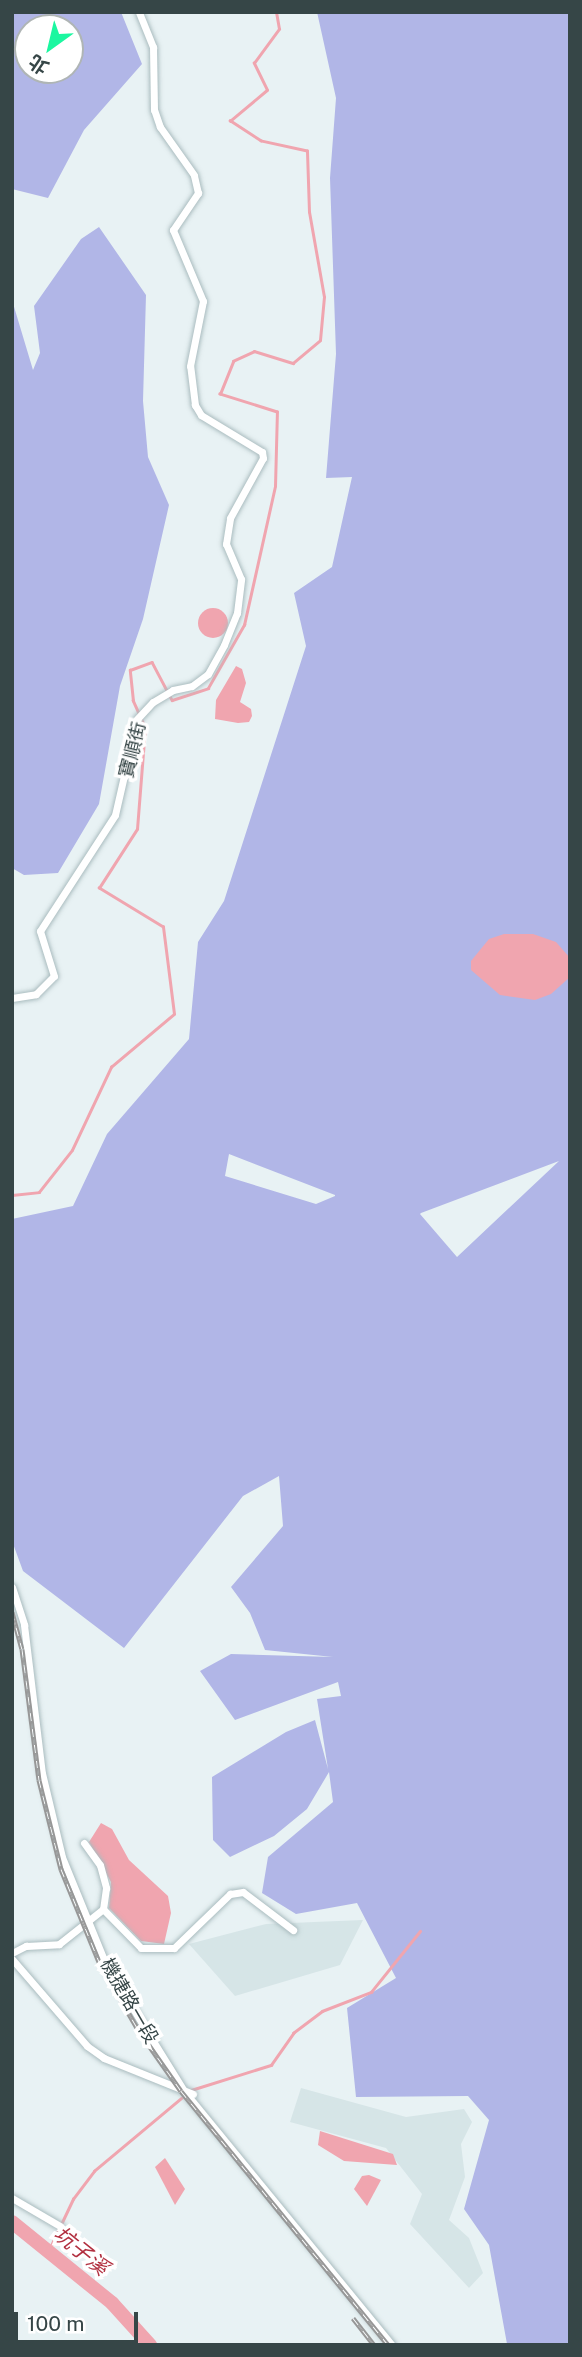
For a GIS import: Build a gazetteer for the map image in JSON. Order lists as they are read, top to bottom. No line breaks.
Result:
{"streets":{"street":["寶順街","機捷路一段"]},"water":["坑子溪"],"scale_bar":"100 m","north":"bottom left"}
